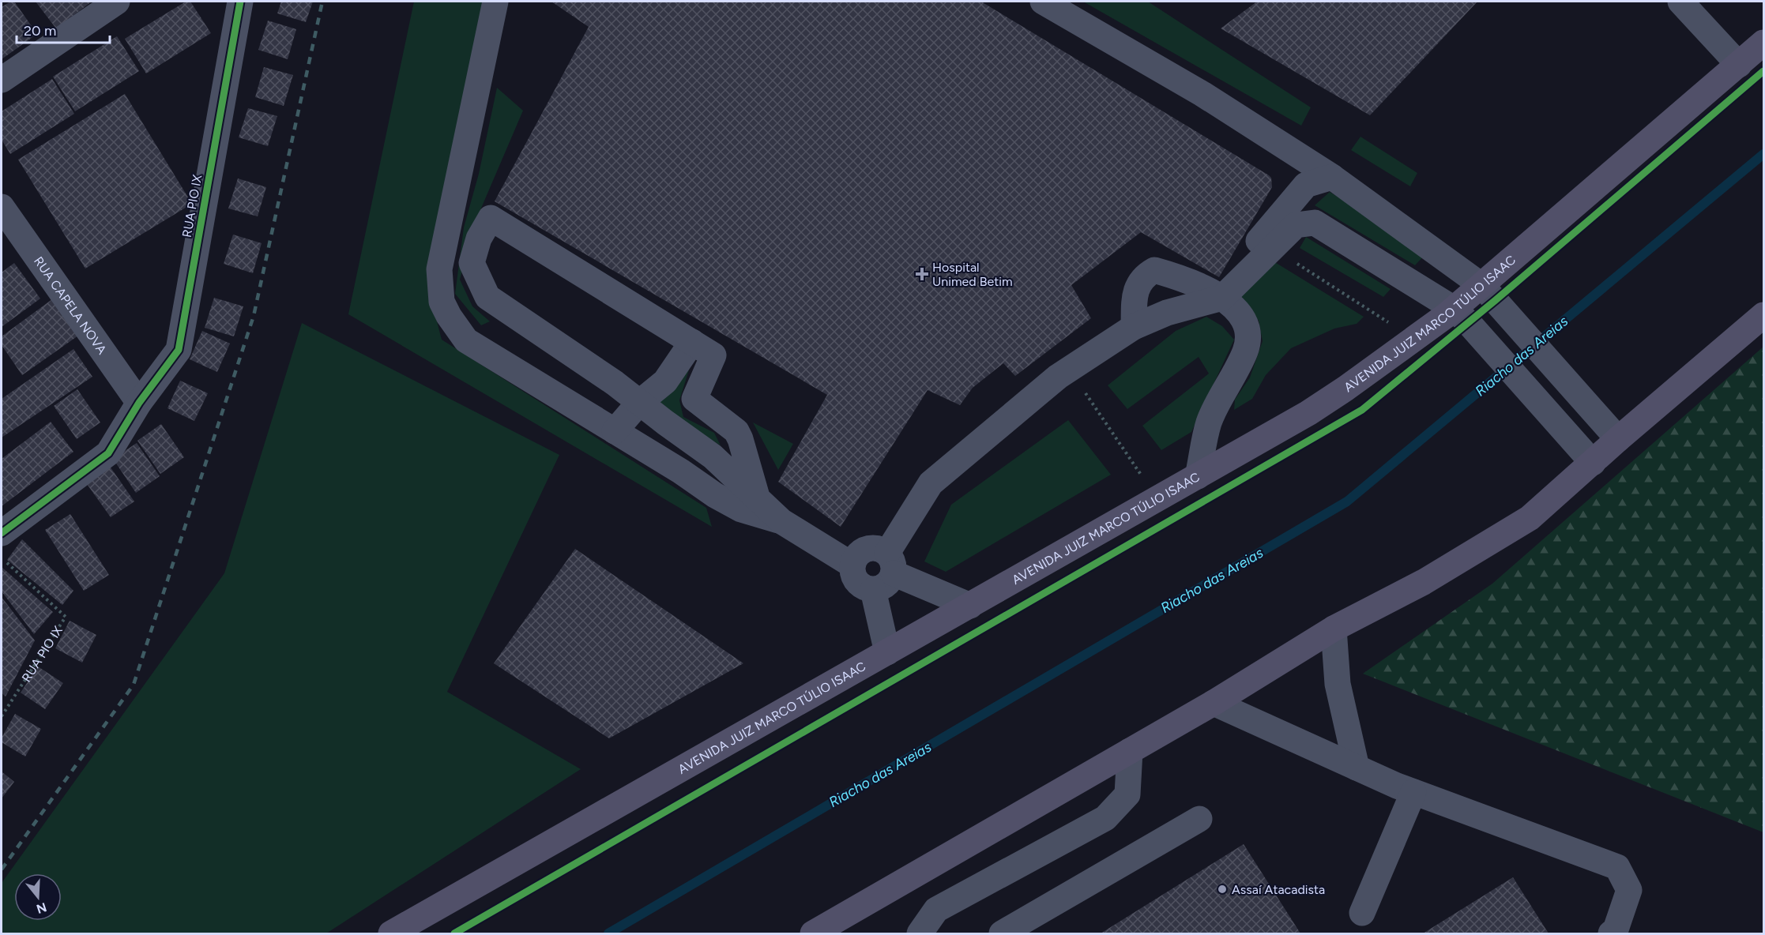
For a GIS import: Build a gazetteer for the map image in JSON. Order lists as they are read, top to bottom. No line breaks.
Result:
{"streets":{"main road":["AVENIDA JUIZ MARCO TÚLIO ISAAC"],"street":["RUA PIO IX","RUA CAPELA NOVA"]},"crossings":[["RUA PIO IX","RUA CAPELA NOVA"]],"water":["Riacho das Areias"],"places":{"health":["Hospital Unimed Betim"],"other":["Assaí Atacadista"]},"scale_bar":"20 m","north":"bottom"}
